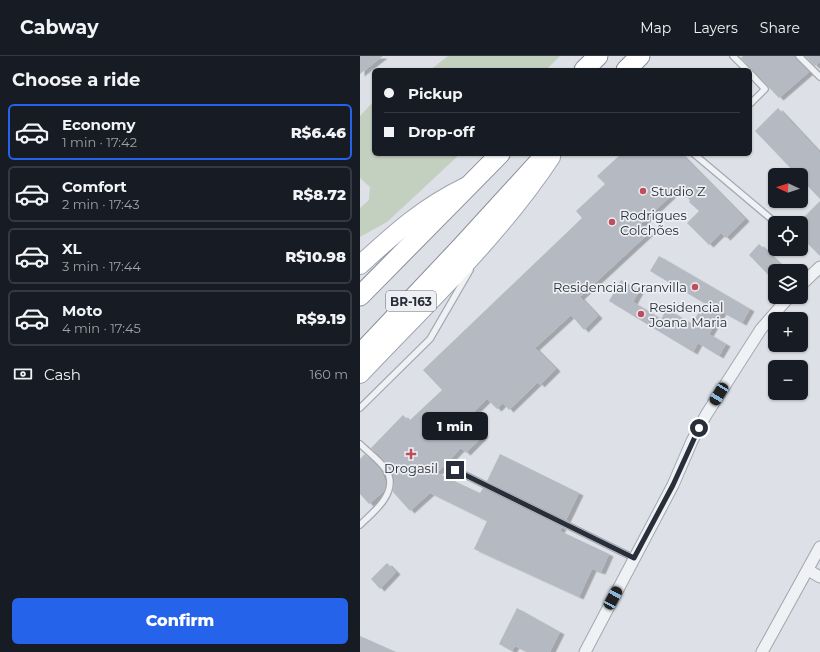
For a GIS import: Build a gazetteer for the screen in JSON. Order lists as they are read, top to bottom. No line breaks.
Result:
{"streets":{"highway":["BR-163"]},"places":{"other":["Studio Z","Rodrigues Colchões","Residencial Granvilla","Residencial Joana Maria"],"health":["Drogasil"]},"north":"left","page":{"header":"Cabway","nav":["Map","Layers","Share"],"heading":"Choose a ride","banner":["Pickup","Drop-off"],"list":[{"name":"Economy","note":"1 min · 17:42","value":"R$6.46"},{"name":"Comfort","note":"2 min · 17:43","value":"R$8.72"},{"name":"XL","note":"3 min · 17:44","value":"R$10.98"},{"name":"Moto","note":"4 min · 17:45","value":"R$9.19"}],"map_buttons":["+","−"],"pay":["Cash","160 m"],"bubble":"1 min","buttons":"Confirm"}}
